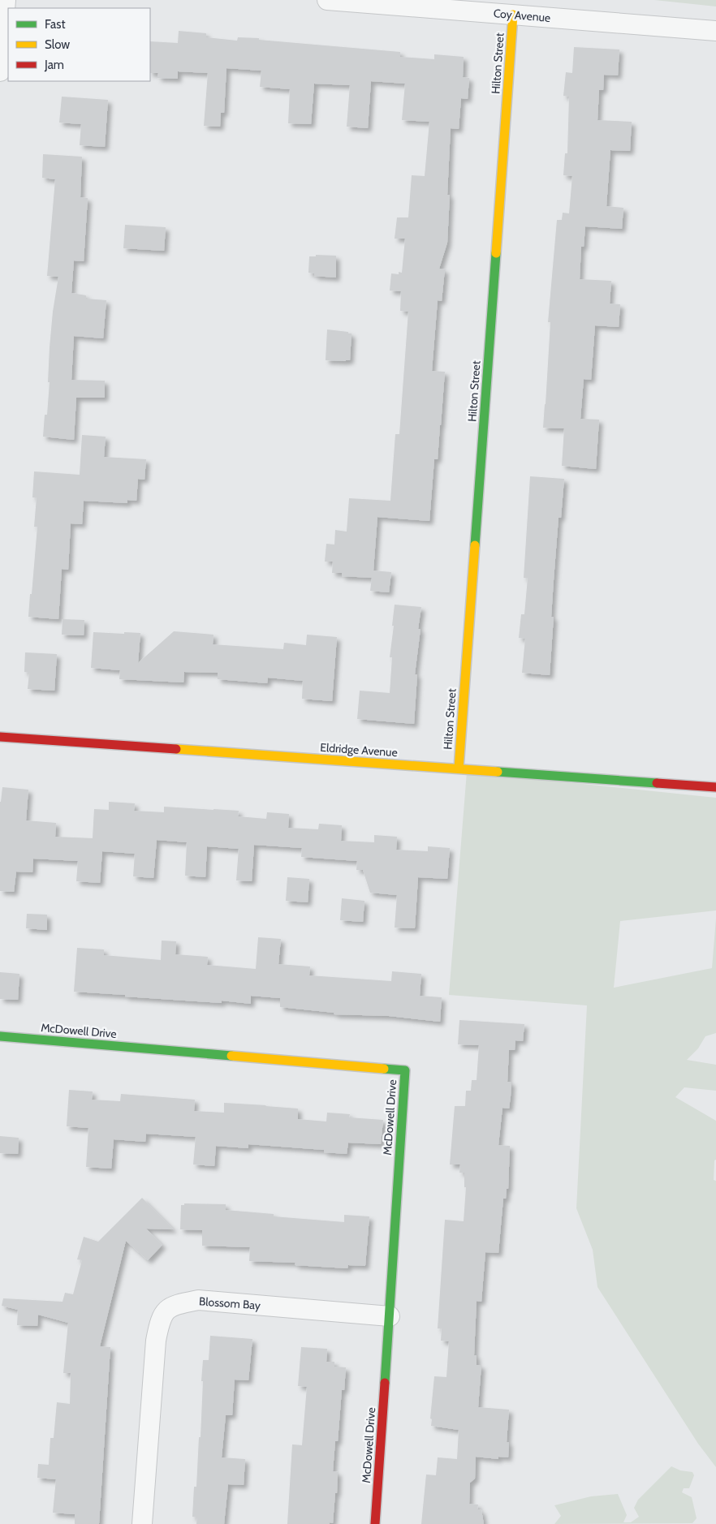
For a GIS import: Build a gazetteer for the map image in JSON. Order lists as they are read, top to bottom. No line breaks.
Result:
{"streets":{"street":["Coy Avenue","Hilton Street","Eldridge Avenue","McDowell Drive","Blossom Bay"]},"crossings":[["Coy Avenue","Hilton Street"],["Hilton Street","Eldridge Avenue"],["McDowell Drive","Blossom Bay"]],"legend":["Fast","Slow","Jam"]}
